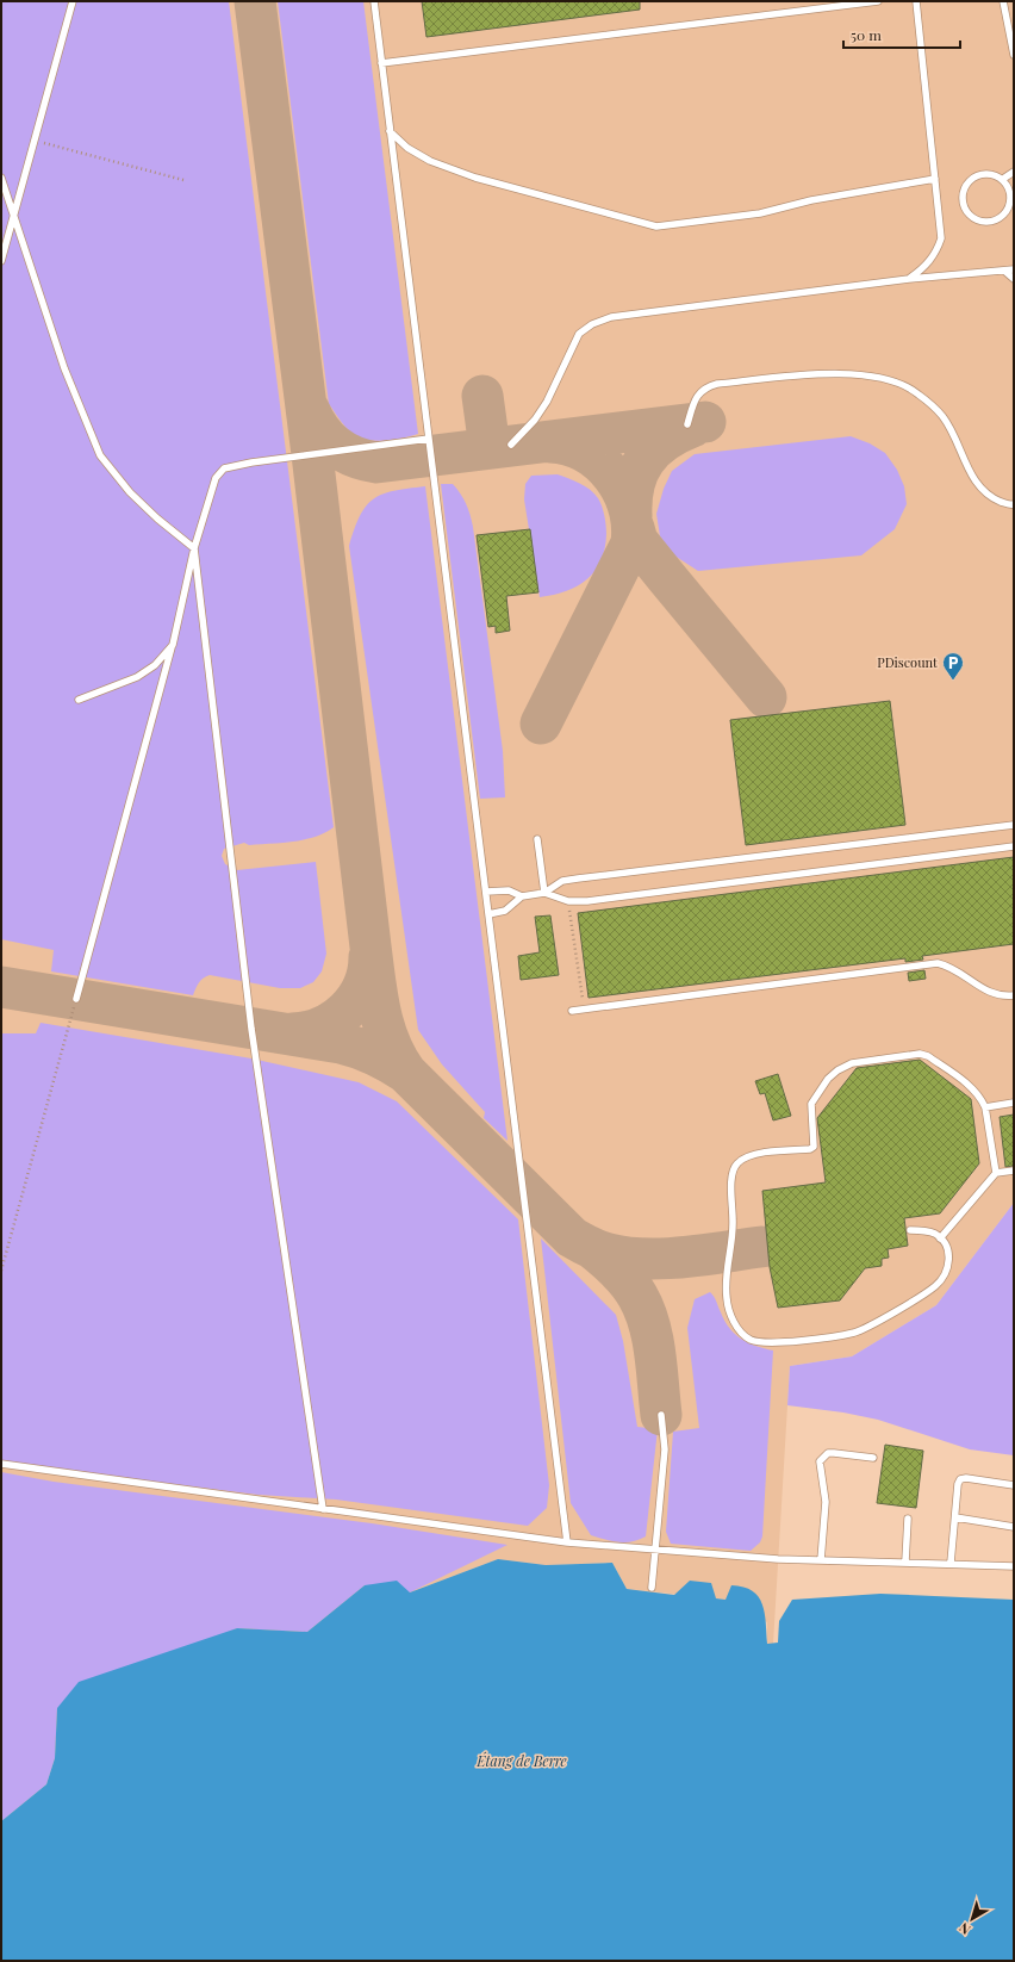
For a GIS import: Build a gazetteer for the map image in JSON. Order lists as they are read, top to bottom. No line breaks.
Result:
{"water":["Étang de Berre"],"places":{"parking":["PDiscount"]},"scale_bar":"50 m","north":"bottom left"}
